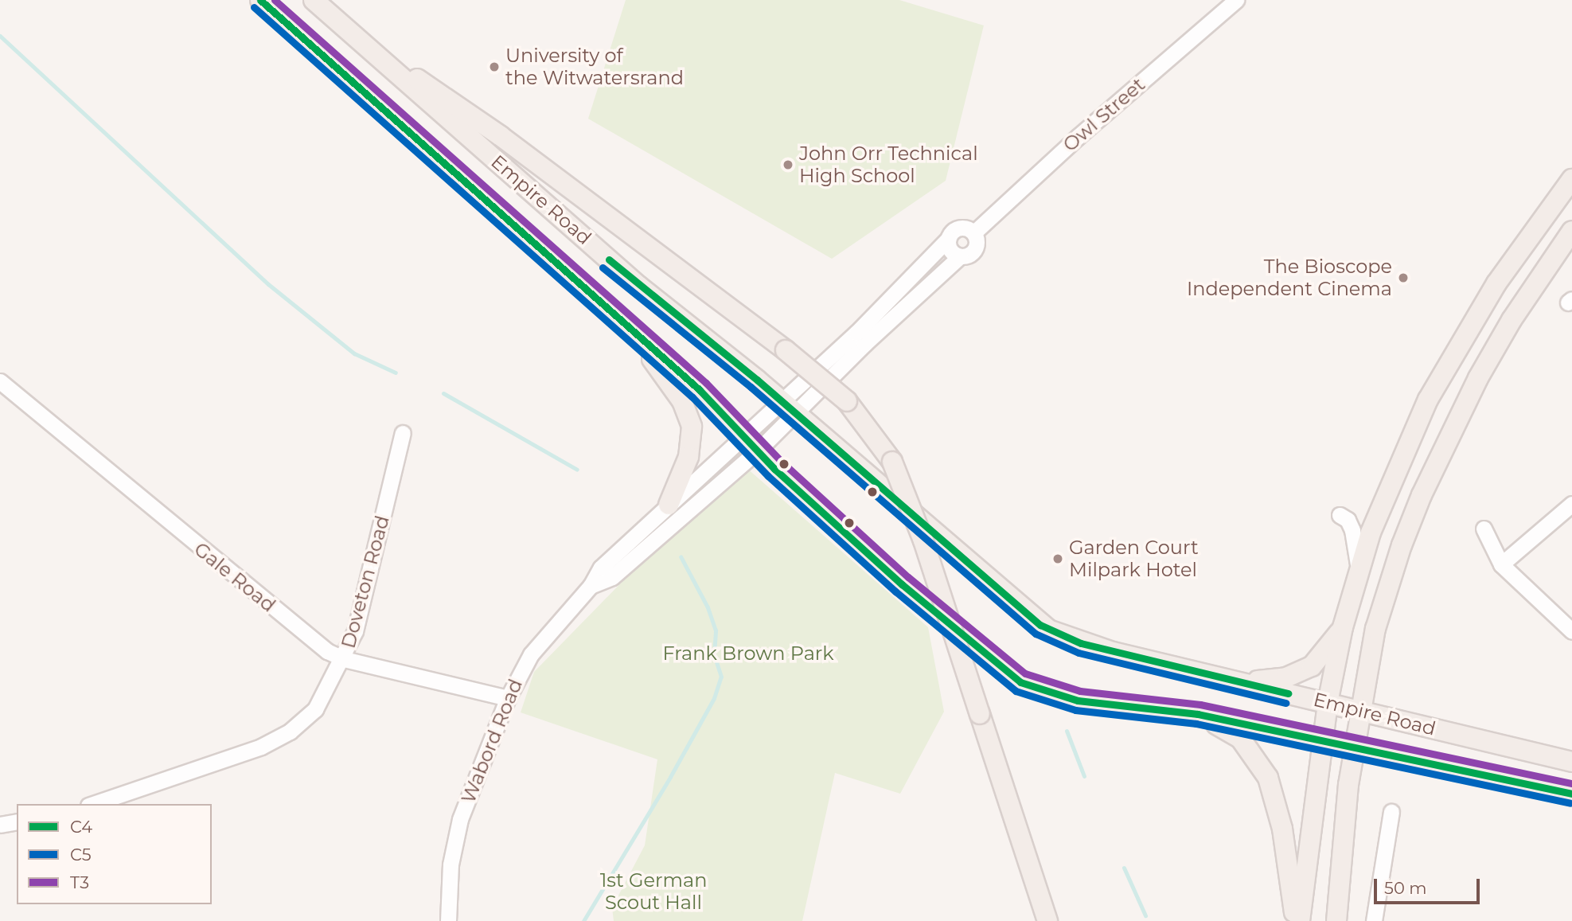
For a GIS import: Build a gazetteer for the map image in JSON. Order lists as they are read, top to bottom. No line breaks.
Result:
{"streets":{"main road":["Empire Road"],"street":["Owl Street","Gale Road","Doveton Road","Wabord Road"]},"crossings":[["Empire Road","Wabord Road"],["Gale Road","Doveton Road"],["Gale Road","Wabord Road"]],"parks":["Frank Brown Park","1st German Scout Hall"],"places":["University of the Witwatersrand","John Orr Technical High School","The Bioscope Independent Cinema","Garden Court Milpark Hotel"],"lines":["transit line C4","transit line T3","transit line C5"],"legend":["C4","C5","T3"],"scale_bar":"50 m"}
